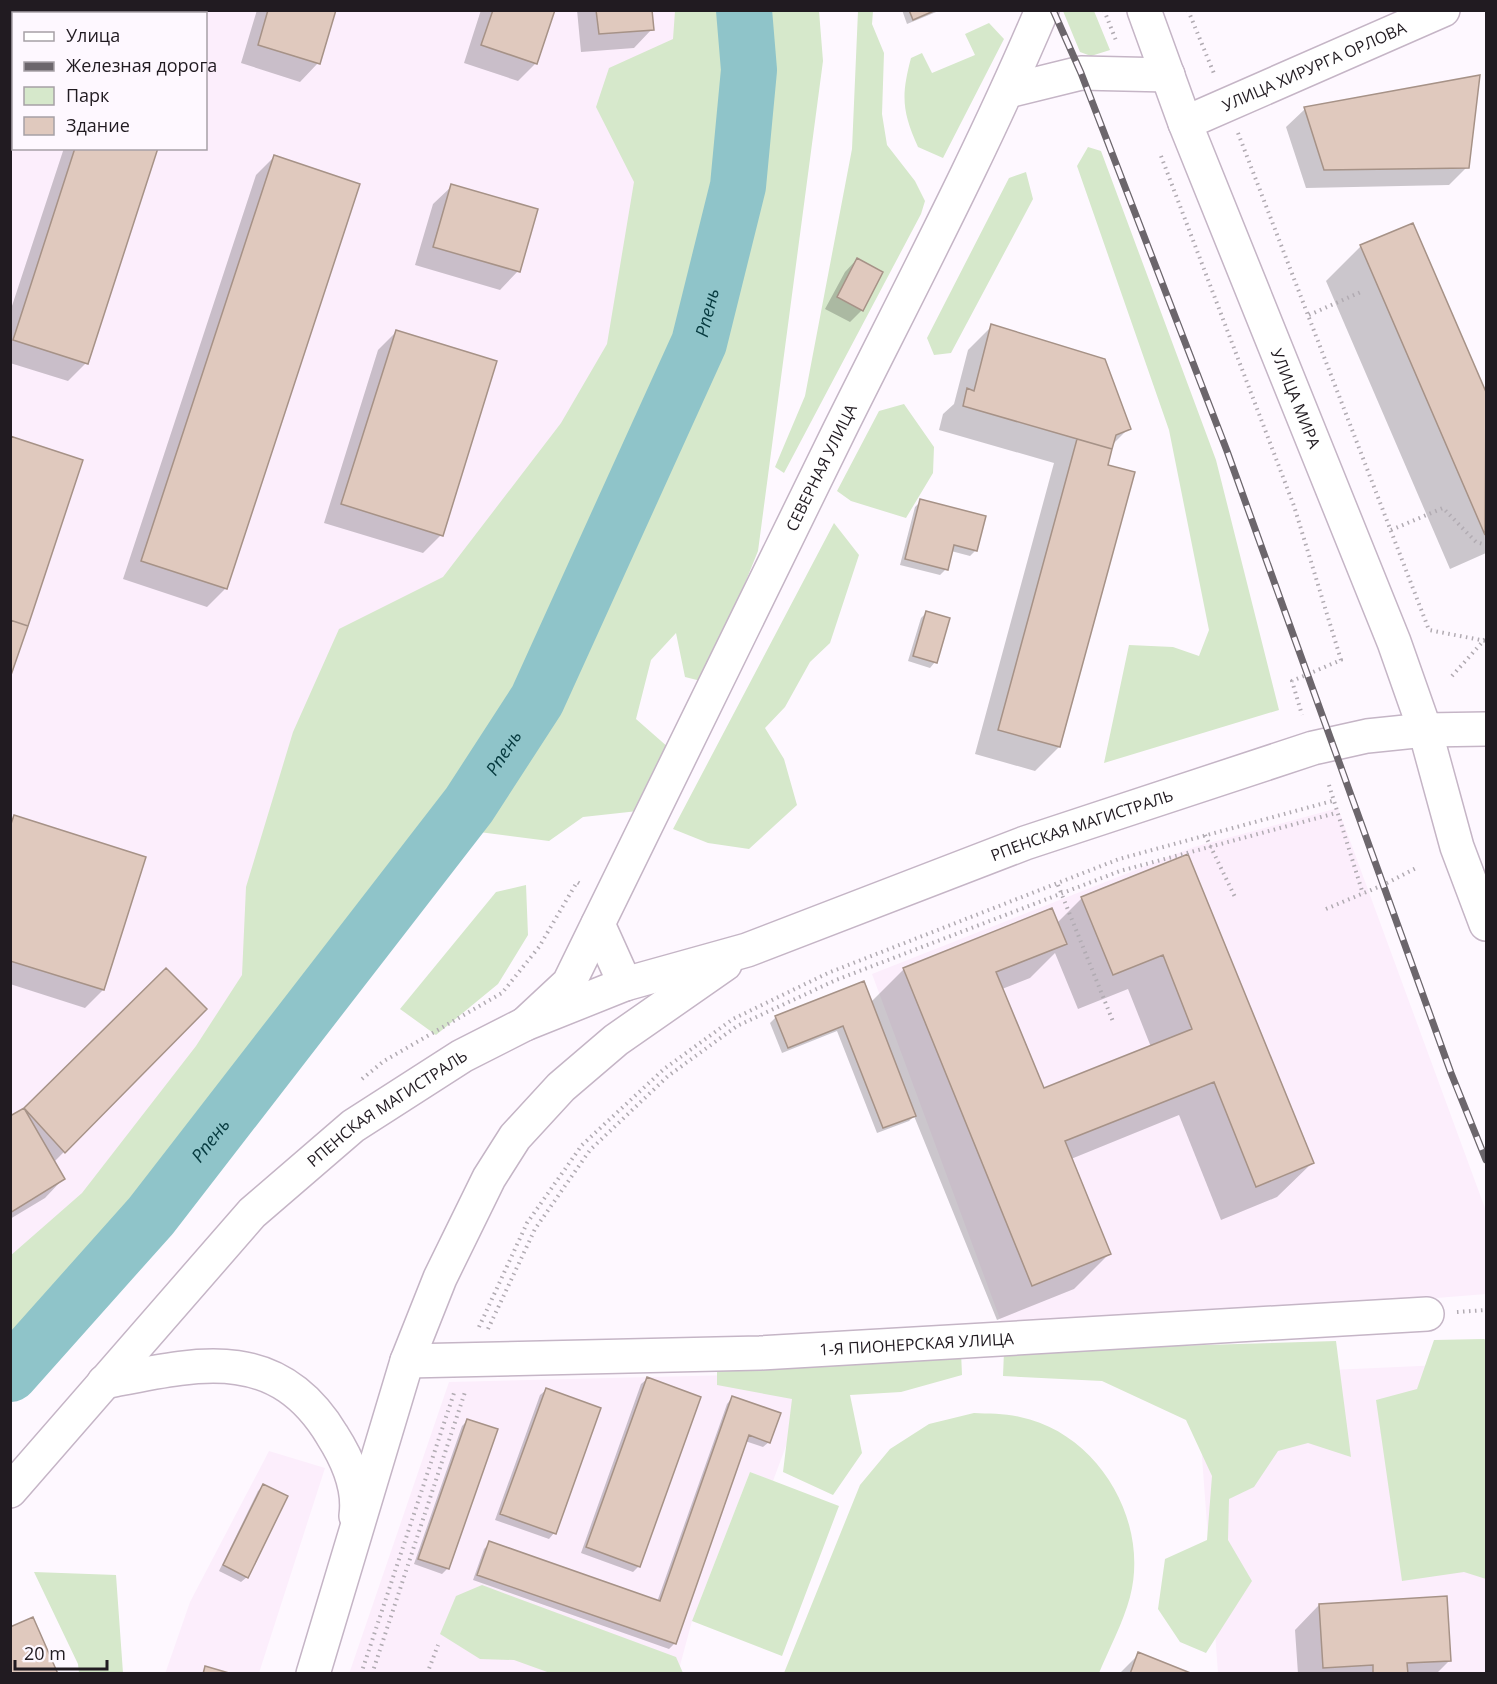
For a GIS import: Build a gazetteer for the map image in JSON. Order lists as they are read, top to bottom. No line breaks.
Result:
{"streets":{"main road":["УЛИЦА ХИРУРГА ОРЛОВА","УЛИЦА МИРА","СЕВЕРНАЯ УЛИЦА","РПЕНСКАЯ МАГИСТРАЛЬ","1-Я ПИОНЕРСКАЯ УЛИЦА"]},"crossings":[["УЛИЦА ХИРУРГА ОРЛОВА","УЛИЦА МИРА"],["УЛИЦА МИРА","РПЕНСКАЯ МАГИСТРАЛЬ"],["СЕВЕРНАЯ УЛИЦА","РПЕНСКАЯ МАГИСТРАЛЬ"],["РПЕНСКАЯ МАГИСТРАЛЬ","1-Я ПИОНЕРСКАЯ УЛИЦА"]],"water":["Рпень"],"legend":["Улица","Железная дорога","Парк","Здание"],"scale_bar":"20 m"}
